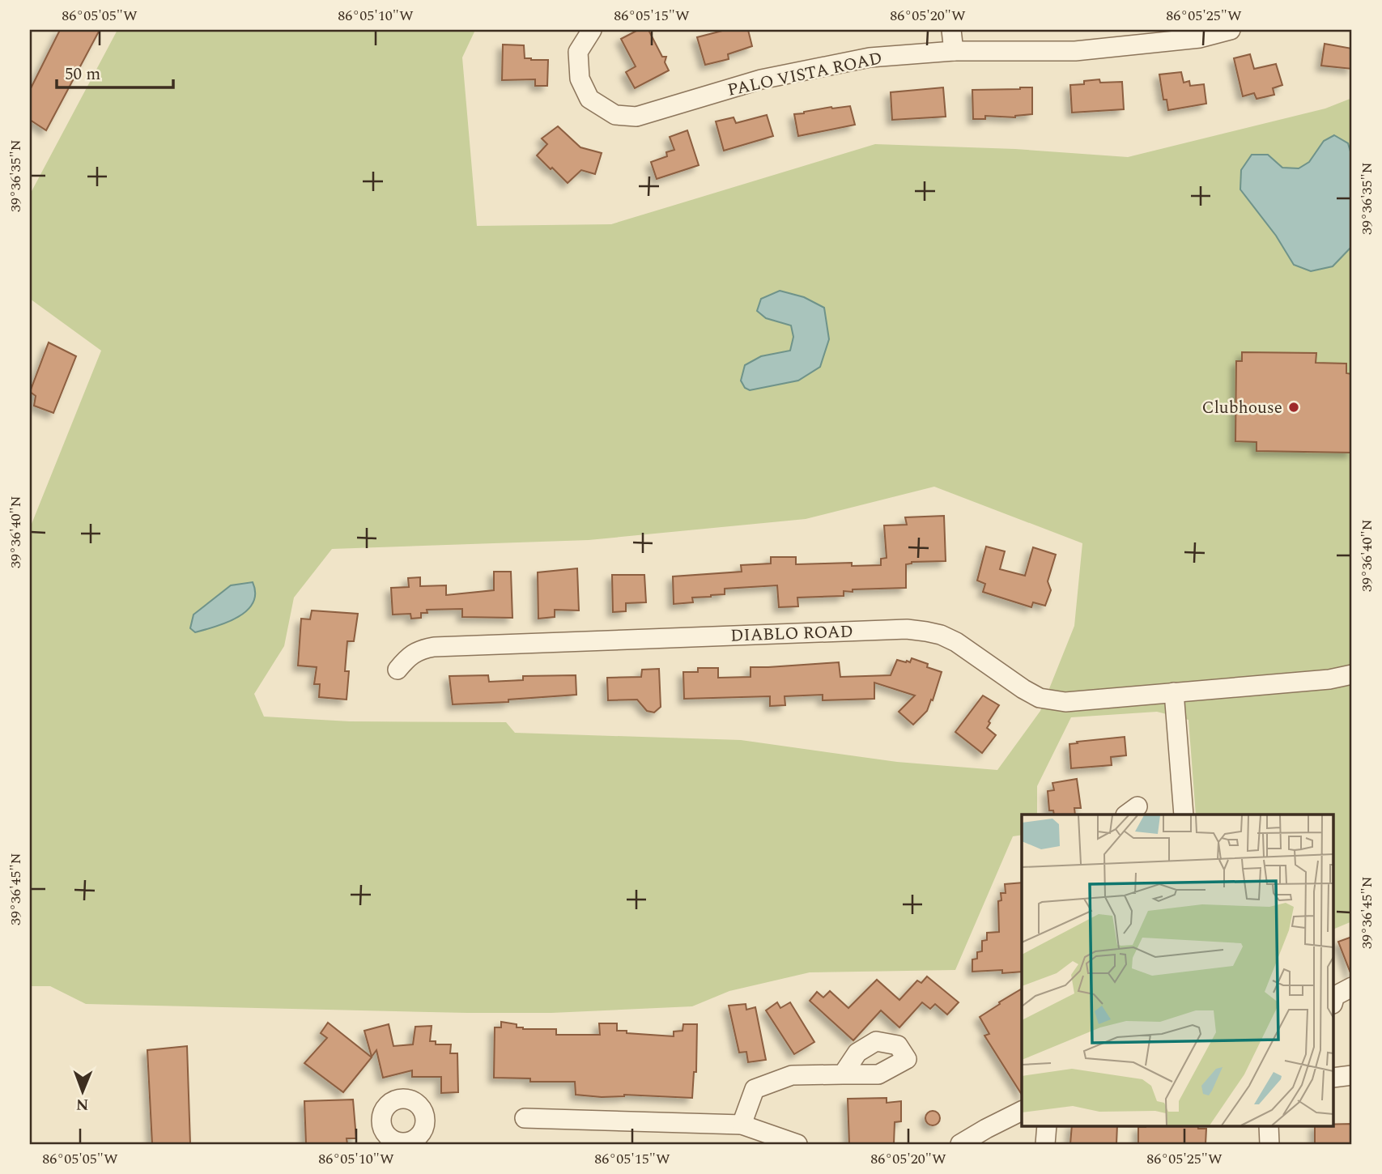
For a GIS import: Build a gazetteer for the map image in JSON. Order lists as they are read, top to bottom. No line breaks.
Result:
{"streets":{"street":["PALO VISTA ROAD","DIABLO ROAD"]},"places":["Clubhouse"],"scale_bar":"50 m","north":"bottom","coordinates":["86°05'05\"W","86°05'10\"W","86°05'15\"W","86°05'20\"W","86°05'25\"W","39°36'35\"N","39°36'40\"N","39°36'45\"N"]}
